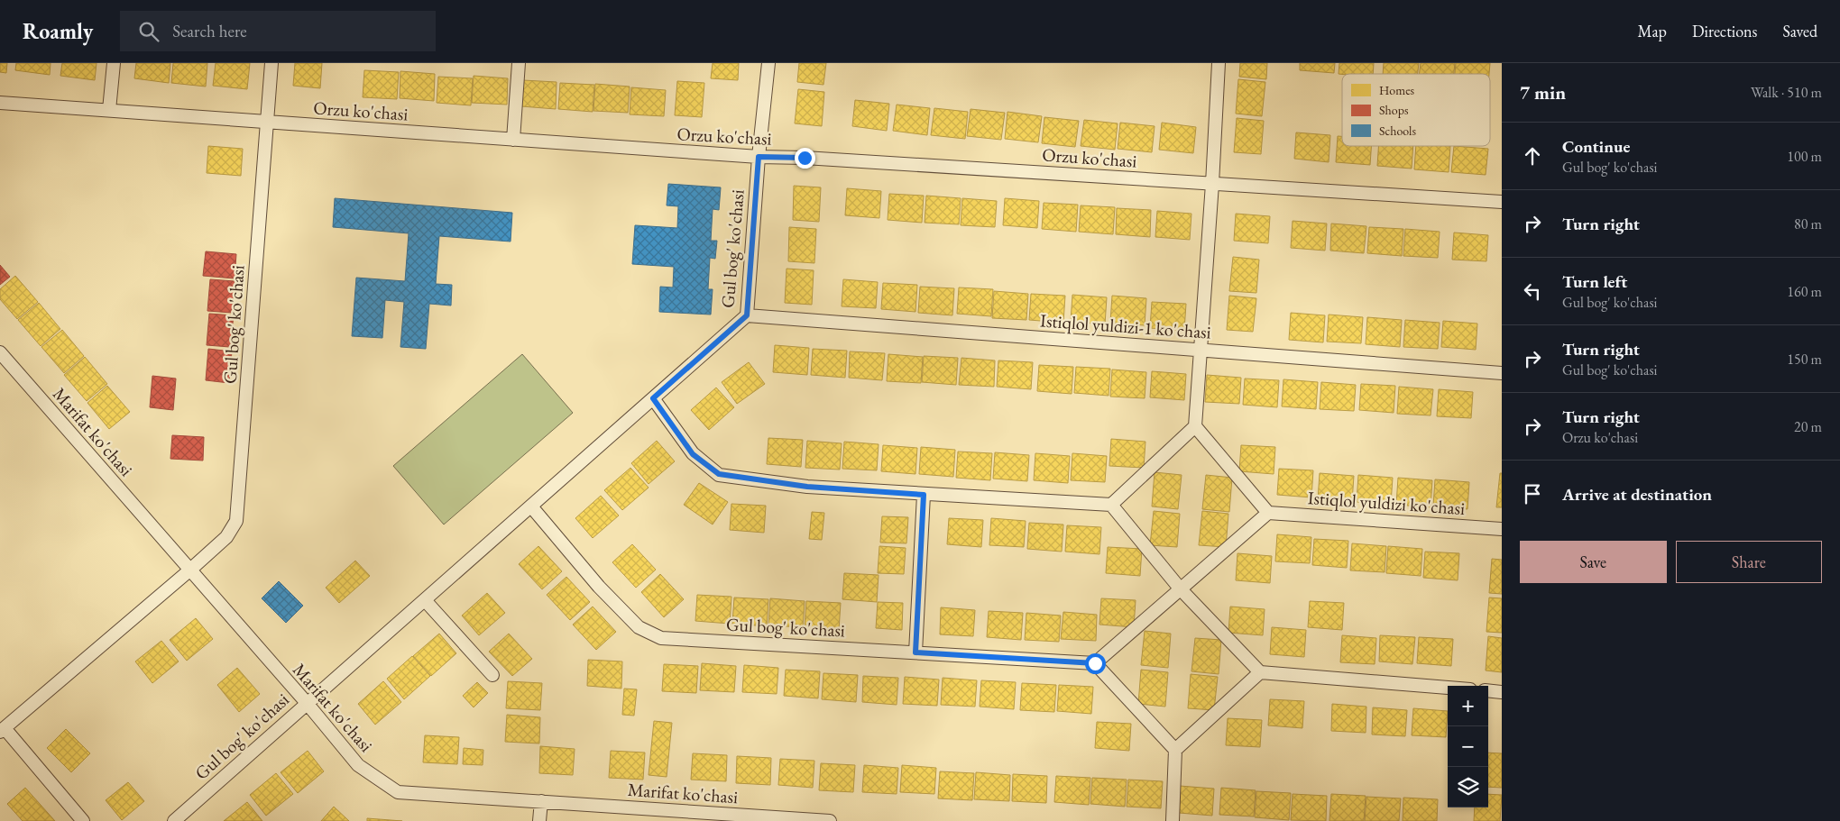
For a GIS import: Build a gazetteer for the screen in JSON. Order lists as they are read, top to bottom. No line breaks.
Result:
{"streets":{"street":["Orzu ko'chasi","Gul bog' ko'chasi","Istiqlol yuldizi-1 ko'chasi","Marifat ko'chasi","Istiqlol yuldizi ko'chasi"]},"crossings":[["Orzu ko'chasi","Gul bog' ko'chasi"],["Gul bog' ko'chasi","Istiqlol yuldizi-1 ko'chasi"],["Gul bog' ko'chasi","Marifat ko'chasi"]],"legend":["Homes","Shops","Schools"],"page":{"header":"Roamly","search":"Search here","nav":["Map","Directions","Saved"],"heading":["7 min","Walk · 510 m"],"list":[["Continue","Gul bog' ko'chasi","100 m"],["Turn right","80 m"],["Turn left","Gul bog' ko'chasi","160 m"],["Turn right","Gul bog' ko'chasi","150 m"],["Turn right","Orzu ko'chasi","20 m"],"Arrive at destination"],"buttons":["Save","Share"],"map_buttons":["+","−"]}}
